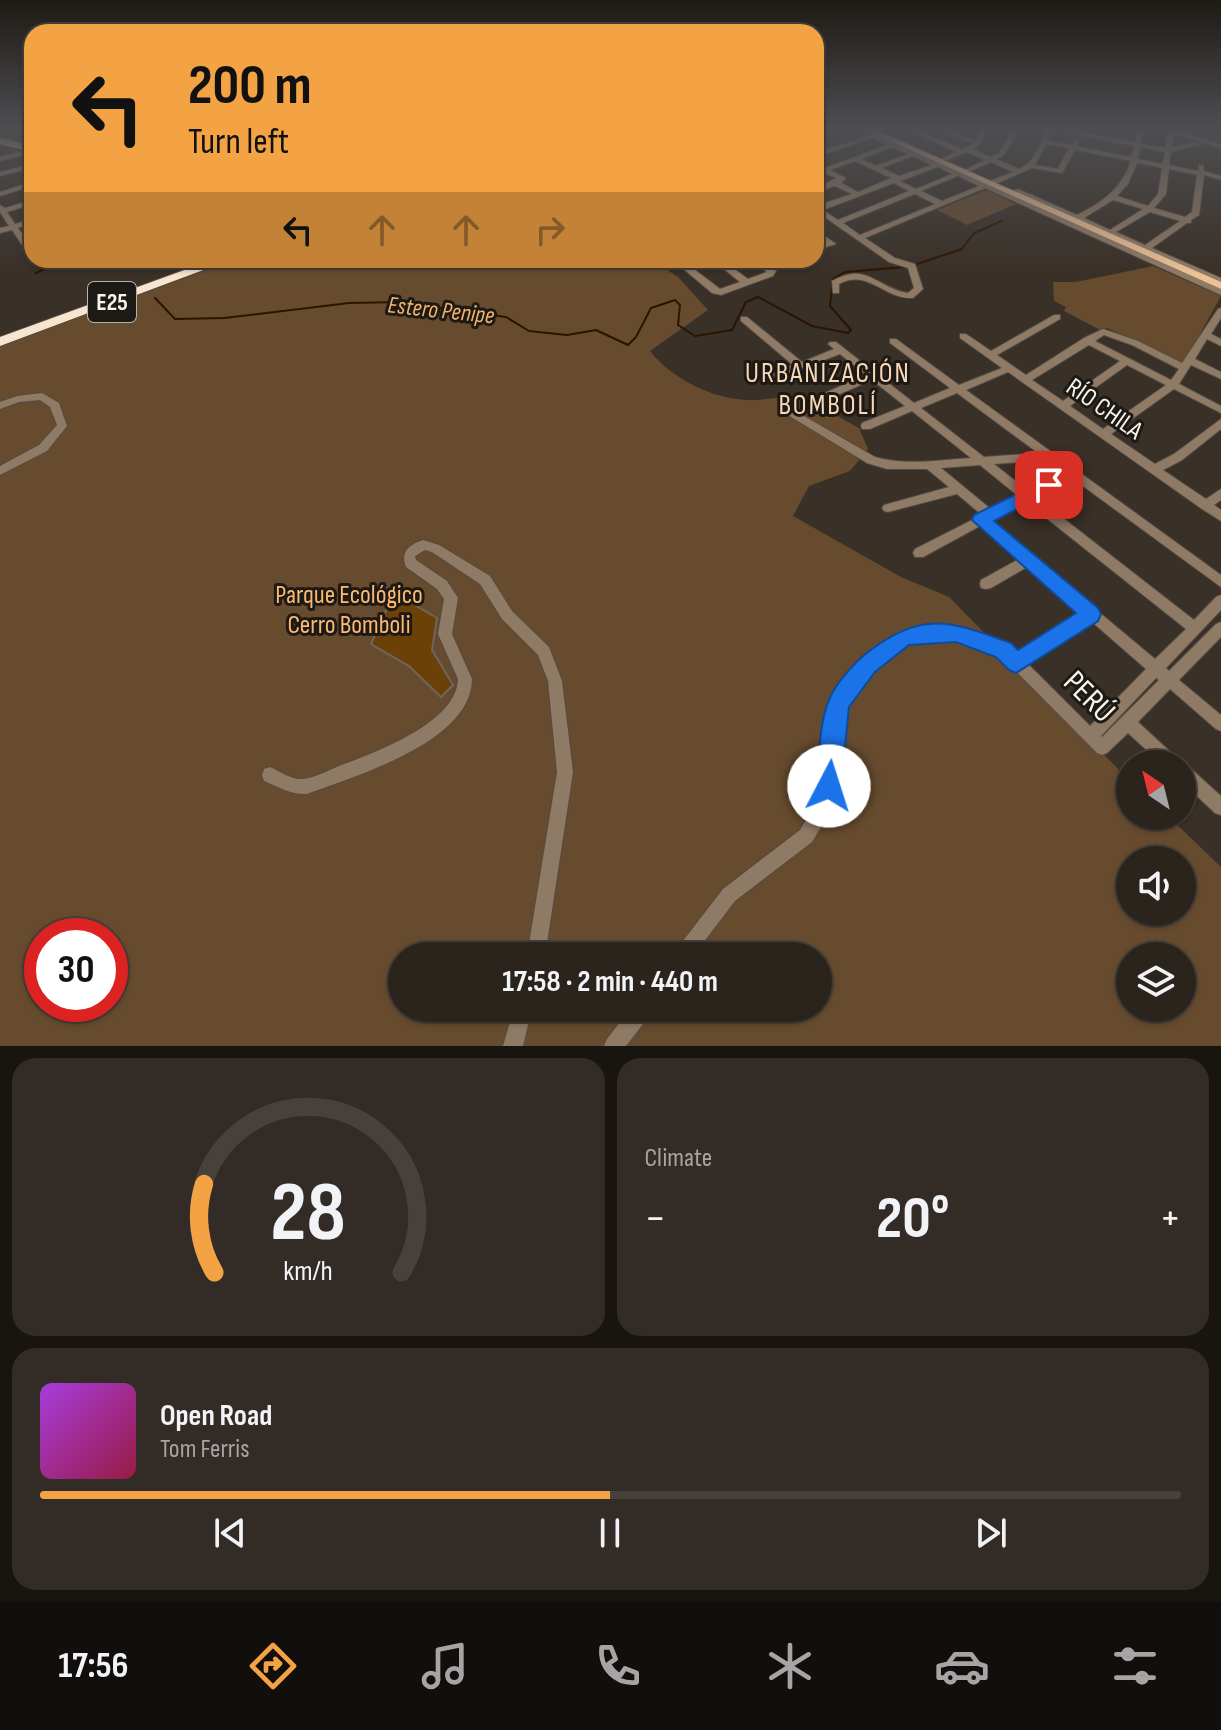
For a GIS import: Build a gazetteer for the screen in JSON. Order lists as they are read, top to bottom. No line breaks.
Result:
{"streets":{"highway":["E25"],"street":["RÍO CHILA","PERÚ"]},"districts":["URBANIZACIÓN BOMBOLÍ"],"water":["Estero Penipe"],"parks":["Parque Ecológico Cerro Bomboli"],"north":"top left","page":{"turn":["200 m","Turn left"],"limit":"30","trip":"17:58 · 2 min · 440 m","tile":"Climate","heat":["−","20°","+"],"song":["Open Road","Tom Ferris"],"tabs":"17:56","gauge":["28","km/h"]}}
